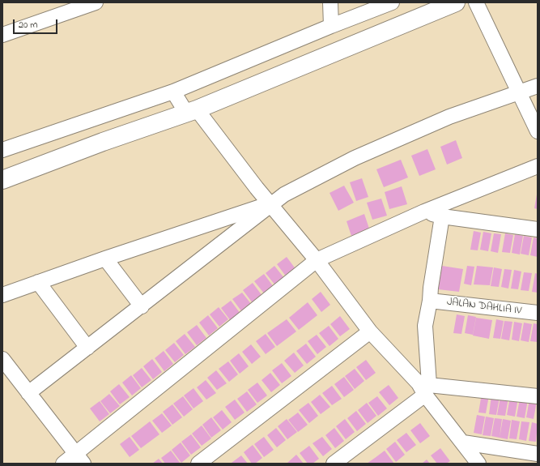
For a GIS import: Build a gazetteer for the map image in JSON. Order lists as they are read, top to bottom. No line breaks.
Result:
{"streets":{"street":["JALAN DAHLIA IV"]},"scale_bar":"20 m"}
